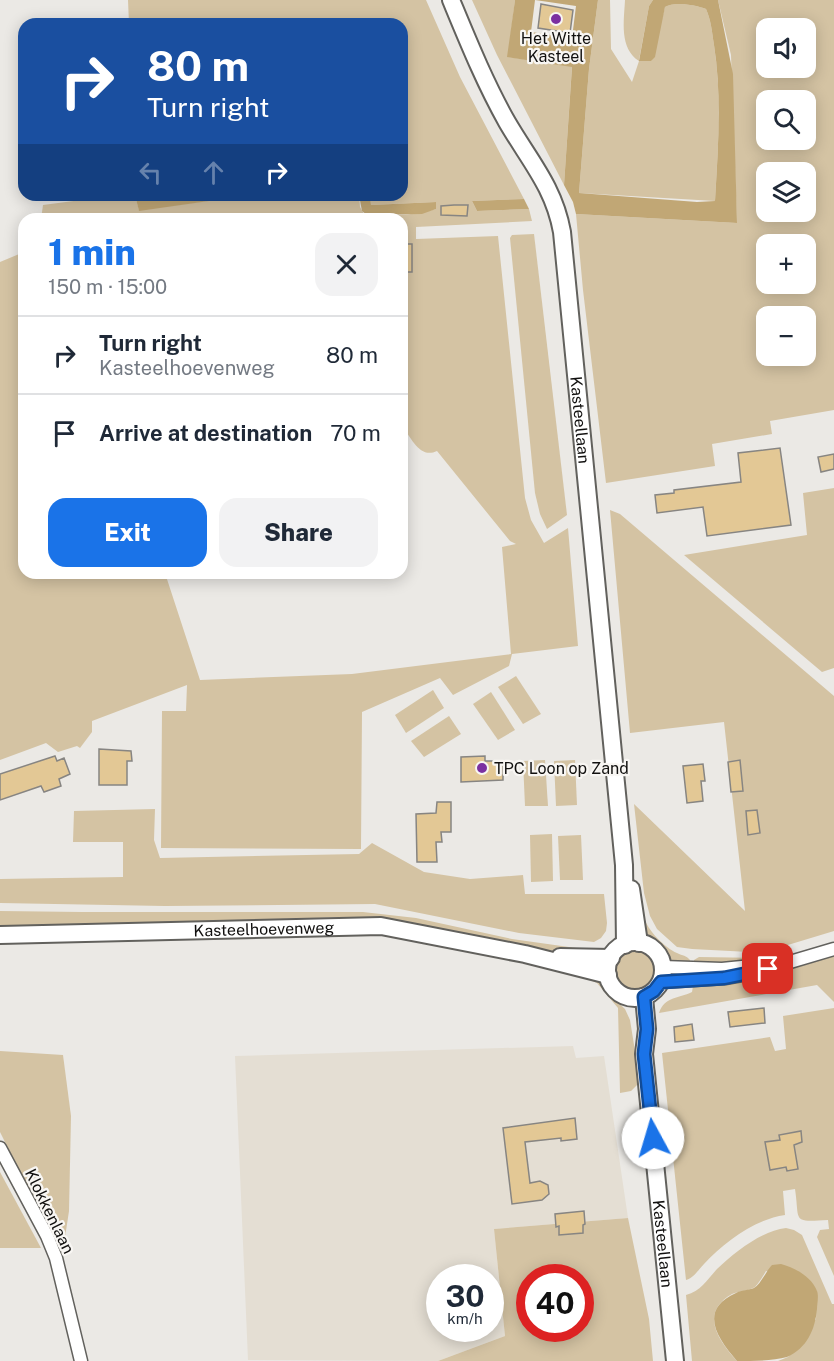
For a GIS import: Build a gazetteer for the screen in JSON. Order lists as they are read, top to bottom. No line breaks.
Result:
{"streets":{"street":["Kasteellaan","Kasteelhoevenweg","Klokkenlaan"]},"crossings":[["Kasteellaan","Kasteelhoevenweg"]],"places":["Het Witte Kasteel","TPC Loon op Zand"],"page":{"map_buttons":["+","−"],"turn":["80 m","Turn right"],"heading":["1 min","150 m · 15:00"],"list":[{"name":"Turn right","note":"Kasteelhoevenweg","value":"80 m"},{"name":"Arrive at destination","value":"70 m"}],"buttons":["Exit","Share"],"speed":"30 km/h","limit":"40"}}
